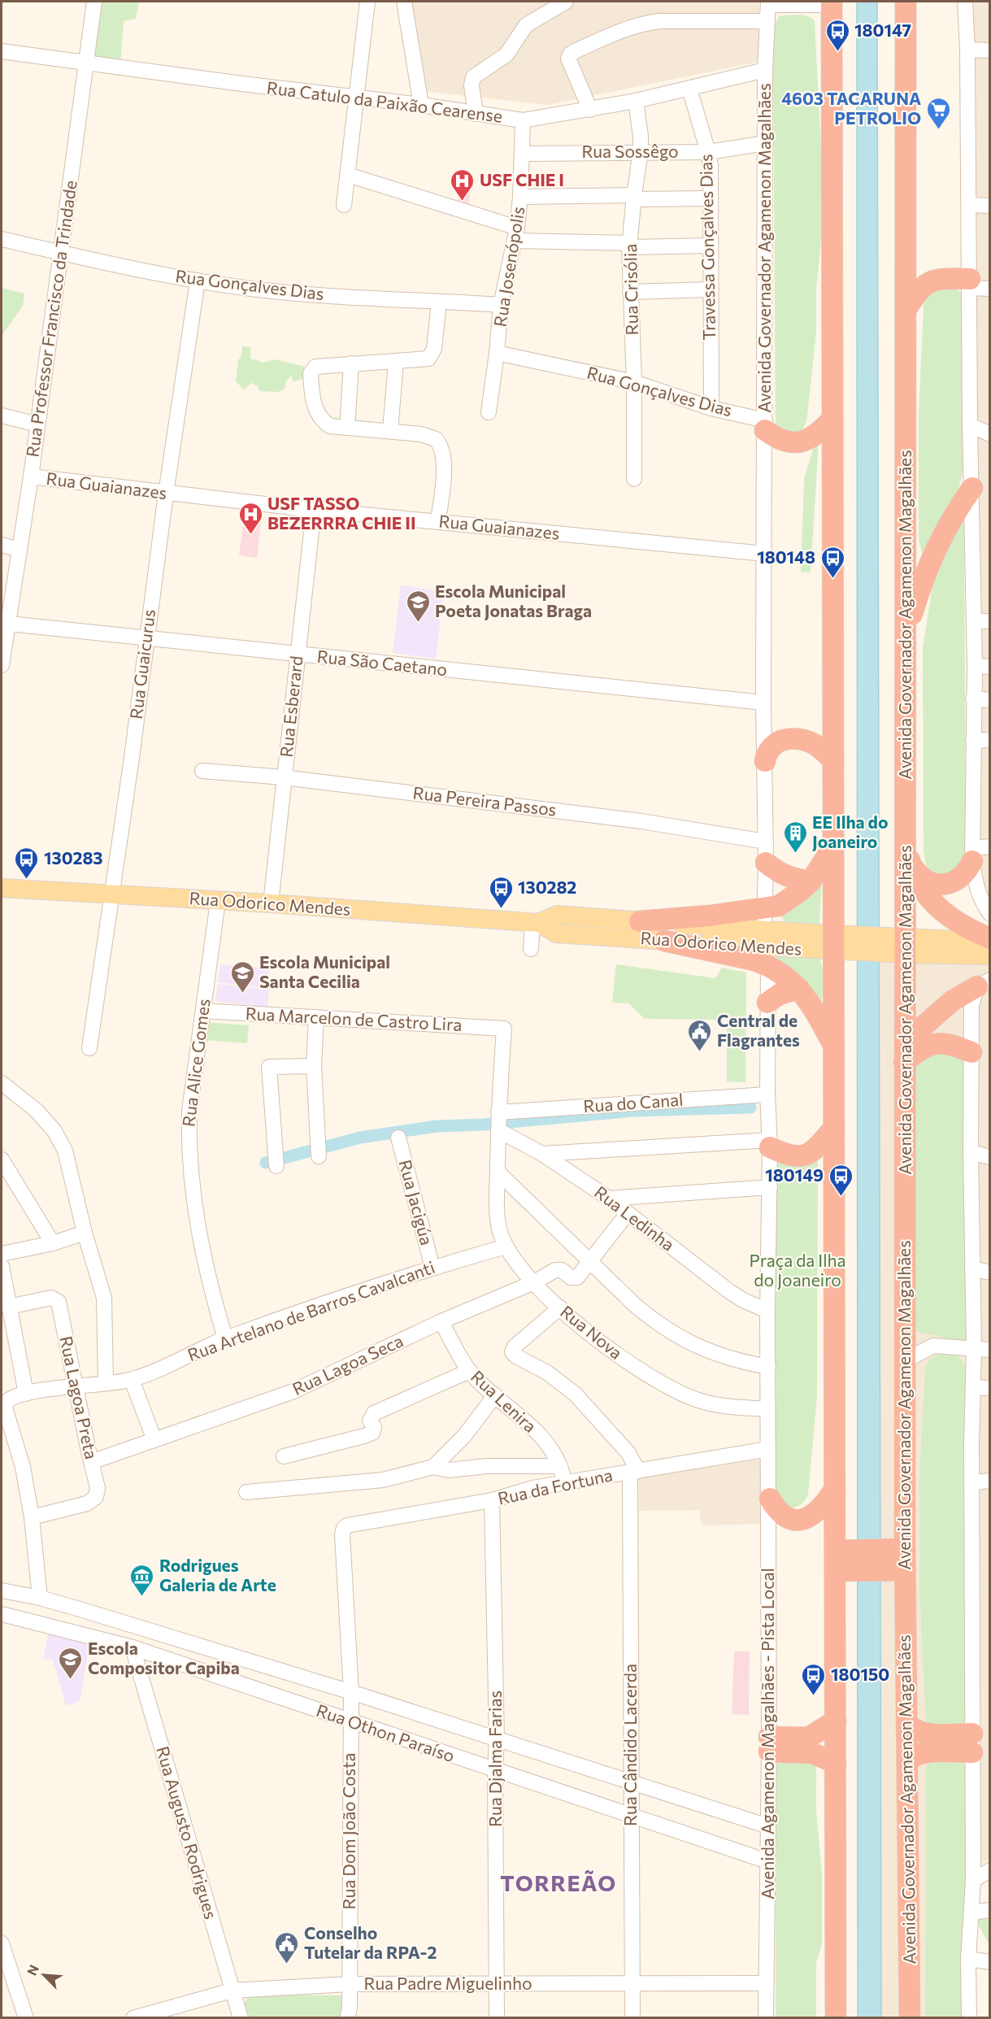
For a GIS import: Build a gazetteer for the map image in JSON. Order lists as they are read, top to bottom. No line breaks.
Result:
{"streets":{"highway":["Avenida Governador Agamenon Magalhães"],"main road":["Rua Odorico Mendes"],"street":["Rua Catulo da Paixão Cearense","Rua Sossêgo","Travessa Gonçalves Dias","Rua Josenópolis","Rua Gonçalves Dias","Rua Crisólia","Rua Professor Francisco da Trindade","Rua Guaianazes","Rua São Caetano","Rua Guaicurus","Rua Esberard","Rua Pereira Passos","Rua Marcelon de Castro Lira","Rua Alice Gomes","Rua do Canal","Rua Jacigúa","Rua Ledinha","Rua Artelano de Barros Cavalcanti","Rua Nova","Rua Lagoa Seca","Rua Lagoa Preta","Rua Lenira","Rua da Fortuna","Rua Othon Paraíso","Avenida Agamenon Magalhães - Pista Local","Rua Cândido Lacerda","Rua Djalma Farias","Rua Dom João Costa","Rua Augusto Rodrigues","Rua Padre Miguelinho"]},"crossings":[["Rua Catulo da Paixão Cearense","Travessa Gonçalves Dias"],["Rua Catulo da Paixão Cearense","Avenida Governador Agamenon Magalhães"],["Rua Catulo da Paixão Cearense","Rua Josenópolis"],["Rua Catulo da Paixão Cearense","Rua Crisólia"],["Rua Catulo da Paixão Cearense","Rua Professor Francisco da Trindade"],["Rua Sossêgo","Travessa Gonçalves Dias"],["Rua Sossêgo","Avenida Governador Agamenon Magalhães"],["Rua Sossêgo","Rua Josenópolis"],["Rua Sossêgo","Rua Crisólia"],["Travessa Gonçalves Dias","Rua Gonçalves Dias"],["Avenida Governador Agamenon Magalhães","Rua Gonçalves Dias"],["Avenida Governador Agamenon Magalhães","Rua Guaianazes"],["Avenida Governador Agamenon Magalhães","Rua São Caetano"],["Avenida Governador Agamenon Magalhães","Rua Pereira Passos"],["Avenida Governador Agamenon Magalhães","Rua Odorico Mendes"],["Rua Josenópolis","Rua Gonçalves Dias"],["Rua Gonçalves Dias","Rua Crisólia"],["Rua Gonçalves Dias","Rua Professor Francisco da Trindade"],["Rua Gonçalves Dias","Rua Guaicurus"],["Rua Professor Francisco da Trindade","Rua Guaianazes"],["Rua Professor Francisco da Trindade","Rua São Caetano"],["Rua Guaianazes","Rua Guaicurus"],["Rua Guaianazes","Rua Esberard"],["Rua São Caetano","Rua Guaicurus"],["Rua São Caetano","Rua Esberard"],["Rua Guaicurus","Rua Odorico Mendes"],["Rua Esberard","Rua Pereira Passos"],["Rua Esberard","Rua Odorico Mendes"],["Rua Odorico Mendes","Rua Alice Gomes"],["Rua Marcelon de Castro Lira","Rua Alice Gomes"],["Rua Marcelon de Castro Lira","Rua Nova"],["Rua Alice Gomes","Rua Artelano de Barros Cavalcanti"],["Rua do Canal","Rua Ledinha"],["Rua do Canal","Rua Nova"],["Rua Jacigúa","Rua Artelano de Barros Cavalcanti"],["Rua Ledinha","Rua Nova"],["Rua Artelano de Barros Cavalcanti","Rua Nova"],["Rua Artelano de Barros Cavalcanti","Rua Lagoa Preta"],["Rua Nova","Rua Lagoa Seca"],["Rua Lagoa Seca","Rua Lagoa Preta"],["Rua Lagoa Seca","Rua Lenira"],["Rua Lenira","Rua da Fortuna"],["Rua da Fortuna","Avenida Agamenon Magalhães - Pista Local"],["Rua da Fortuna","Rua Cândido Lacerda"],["Rua da Fortuna","Rua Djalma Farias"],["Rua da Fortuna","Rua Dom João Costa"],["Rua Othon Paraíso","Avenida Agamenon Magalhães - Pista Local"],["Rua Othon Paraíso","Rua Cândido Lacerda"],["Rua Othon Paraíso","Rua Djalma Farias"],["Rua Othon Paraíso","Rua Dom João Costa"],["Rua Othon Paraíso","Rua Augusto Rodrigues"],["Avenida Agamenon Magalhães - Pista Local","Rua Padre Miguelinho"],["Rua Cândido Lacerda","Rua Padre Miguelinho"],["Rua Djalma Farias","Rua Padre Miguelinho"],["Rua Dom João Costa","Rua Padre Miguelinho"],["Rua Augusto Rodrigues","Rua Padre Miguelinho"]],"districts":["TORREÃO"],"parks":["Praça da Ilha do Joaneiro"],"places":{"bus stop":["180147","180148","130283","130282","180149","180150"],"supermarket":["4603 TACARUNA PETROLIO"],"hospital":["USF CHIE I","USF TASSO BEZERRRA CHIE II"],"school or university":["Escola Municipal Poeta Jonatas Braga","Escola Municipal Santa Cecilia","Escola Compositor Capiba"],"building":["EE Ilha do Joaneiro"],"public building":["Central de Flagrantes","Conselho Tutelar da RPA-2"],"museum":["Rodrigues Galeria de Arte"]},"north":"top left"}
